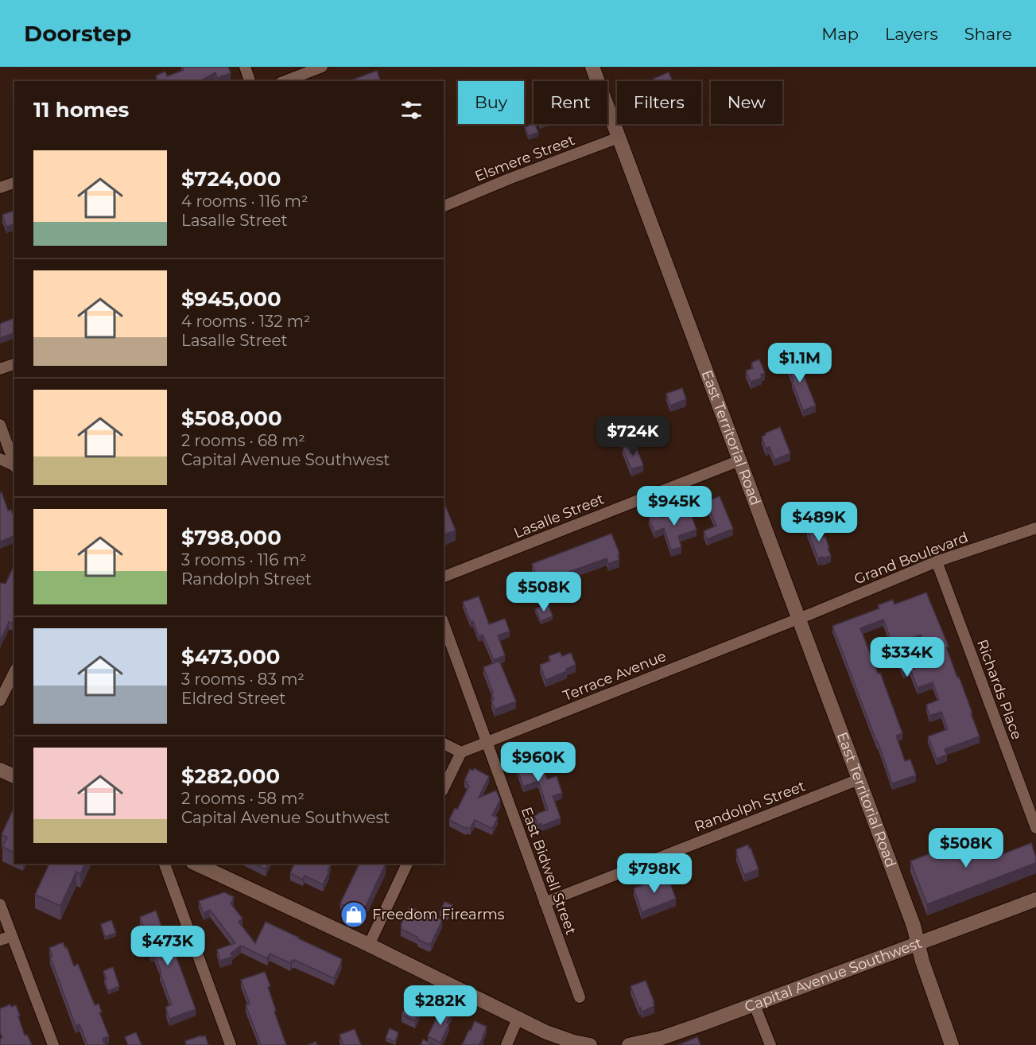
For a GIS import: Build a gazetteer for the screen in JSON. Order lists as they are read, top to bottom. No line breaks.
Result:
{"streets":{"street":["Elsmere Street","East Territorial Road","Lasalle Street","Grand Boulevard","Terrace Avenue","Richards Place","Randolph Street","East Bidwell Street","Capital Avenue Southwest"]},"crossings":[["Elsmere Street","East Territorial Road"],["East Territorial Road","Lasalle Street"],["East Territorial Road","Grand Boulevard"],["East Territorial Road","Terrace Avenue"],["East Territorial Road","Randolph Street"],["East Territorial Road","Capital Avenue Southwest"],["Grand Boulevard","Terrace Avenue"],["Grand Boulevard","Richards Place"],["Terrace Avenue","East Bidwell Street"],["Randolph Street","East Bidwell Street"]],"places":{"shop":["Freedom Firearms"]},"page":{"header":"Doorstep","nav":["Map","Layers","Share"],"chip":["Buy","Rent","Filters","New"],"heading":"11 homes","list":[{"name":"$724,000","note":"4 rooms · 116 m² · Lasalle Street"},{"name":"$945,000","note":"4 rooms · 132 m² · Lasalle Street"},{"name":"$508,000","note":"2 rooms · 68 m² · Capital Avenue Southwest"},{"name":"$798,000","note":"3 rooms · 116 m² · Randolph Street"},{"name":"$473,000","note":"3 rooms · 83 m² · Eldred Street"},{"name":"$282,000","note":"2 rooms · 58 m² · Capital Avenue Southwest"}],"price":["$1.1M","$724K","$945K","$489K","$508K","$334K","$960K","$508K","$798K","$473K","$282K"]}}
